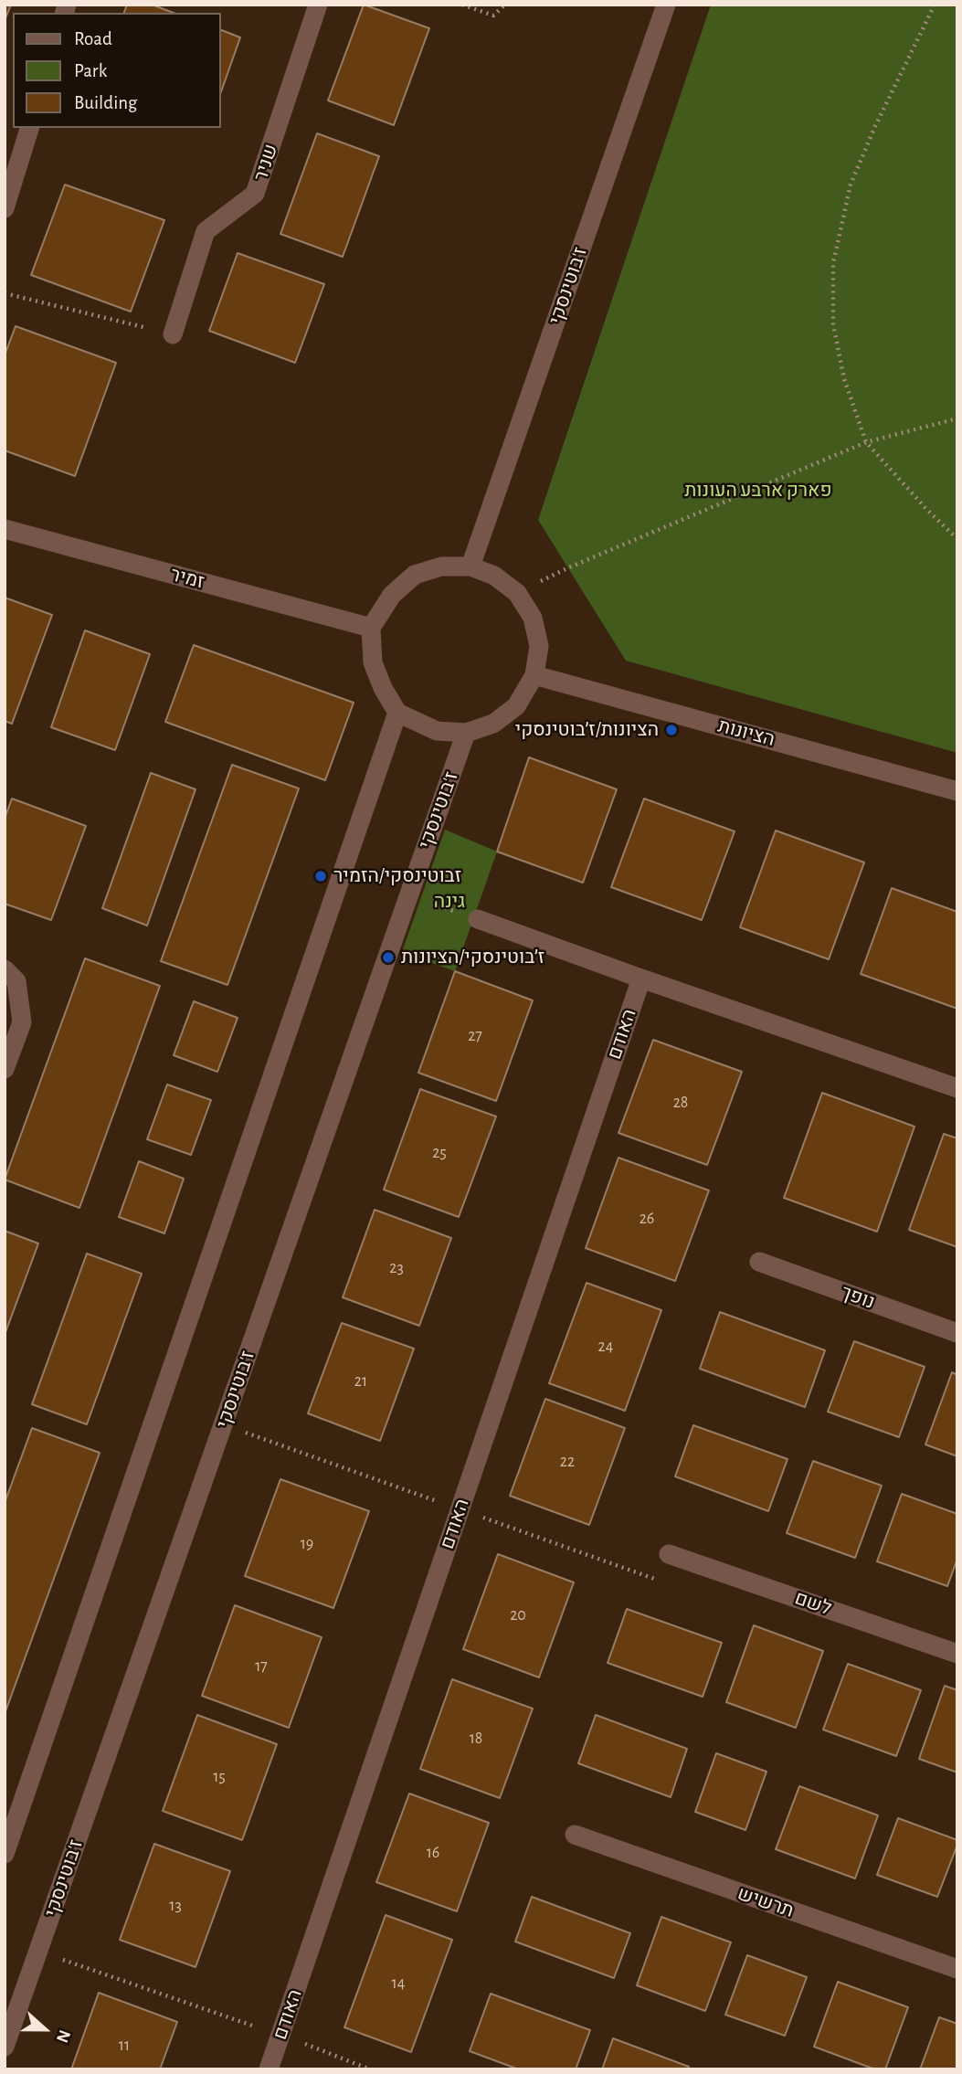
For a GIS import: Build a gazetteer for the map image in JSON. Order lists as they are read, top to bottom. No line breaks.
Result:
{"streets":{"street":["שניר","ז'בוטינסקי","זמיר","הציונות","האודם","נופך","לשם","תרשיש"]},"crossings":[["ז'בוטינסקי","זמיר"],["ז'בוטינסקי","הציונות"],["זמיר","הציונות"]],"parks":["פארק ארבע העונות","גינה"],"places":["הציונות/ז׳בוטינסקי","זבוטינסקי/הזמיר","ז׳בוטינסקי/הציונות"],"house_numbers":["27","28","25","26","23","24","21","22","19","20","17","18","15","16","13","14","11"],"legend":["Road","Park","Building"],"north":"right"}
